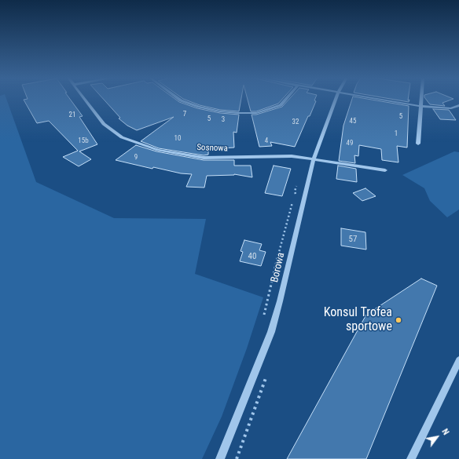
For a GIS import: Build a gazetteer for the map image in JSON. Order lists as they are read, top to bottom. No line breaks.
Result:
{"streets":{"street":["Sosnowa","Borowa"]},"crossings":[["Sosnowa","Borowa"]],"places":["Konsul Trofea sportowe"],"house_numbers":["7","21","5","5","3","45","32","1","10","15b","4","49","9","57","40"],"north":"top right"}
